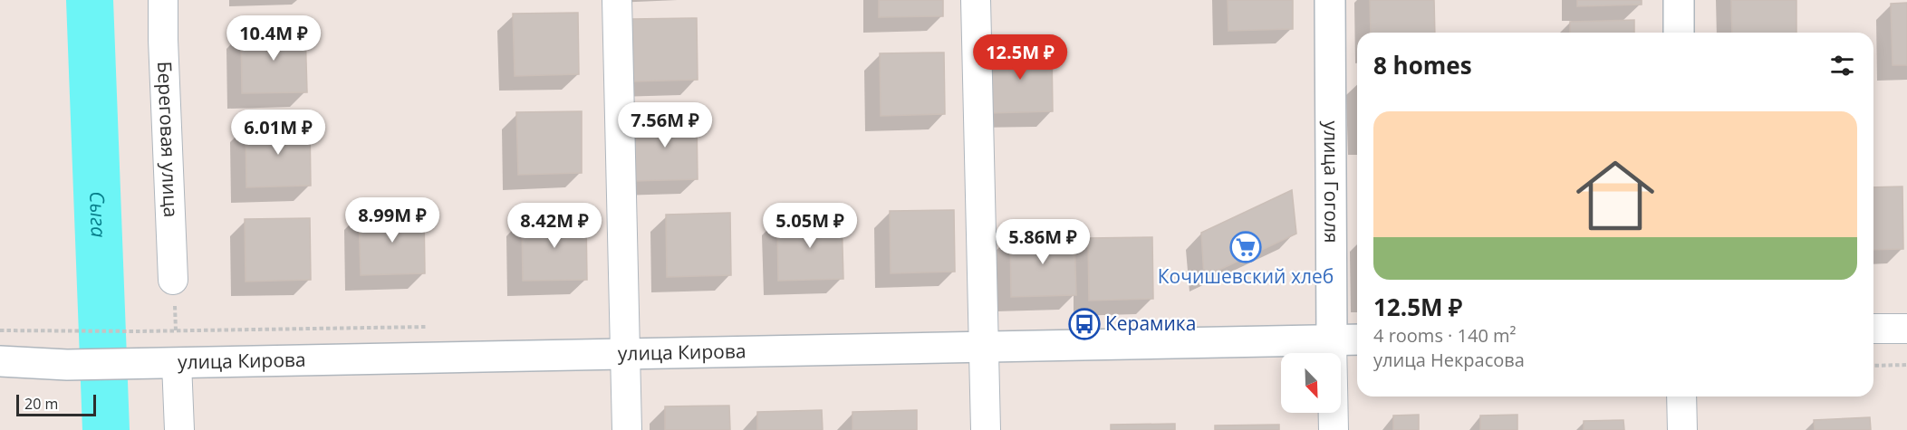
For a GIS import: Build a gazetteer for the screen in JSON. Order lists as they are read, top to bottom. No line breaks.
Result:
{"streets":{"main road":["улица Гоголя","улица Кирова"],"street":["Береговая улица"]},"crossings":[["улица Гоголя","улица Кирова"]],"water":["Сыга"],"places":{"supermarket":["Кочишевский хлеб"],"bus stop":["Керамика"]},"scale_bar":"20 m","north":"bottom right","page":{"price":["10.4M ₽","12.5M ₽","7.56M ₽","6.01M ₽","8.99M ₽","8.42M ₽","5.05M ₽","5.86M ₽"],"heading":"8 homes","list":[{"name":"12.5M ₽","note":"4 rooms · 140 m² · улица Некрасова"}],"scale":"20 m"}}
